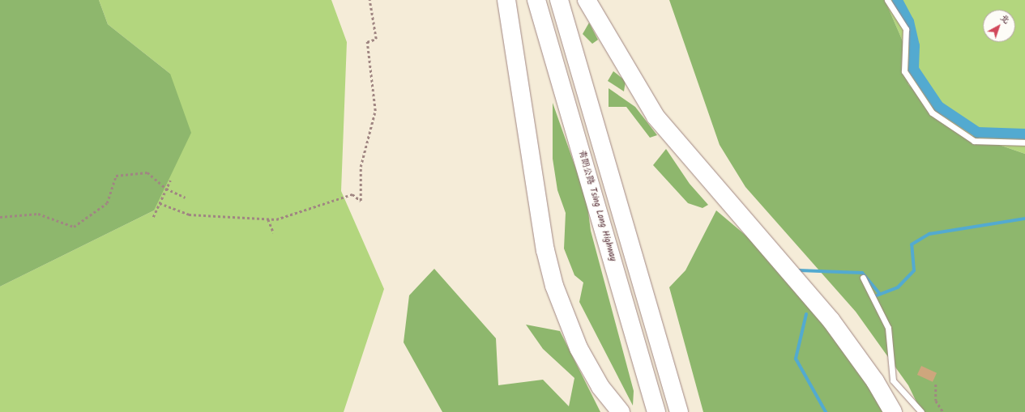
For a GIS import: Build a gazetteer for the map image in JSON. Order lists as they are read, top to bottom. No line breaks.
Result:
{"streets":{"highway":["青朗公路 Tsing Long Highway"]},"north":"top right"}
